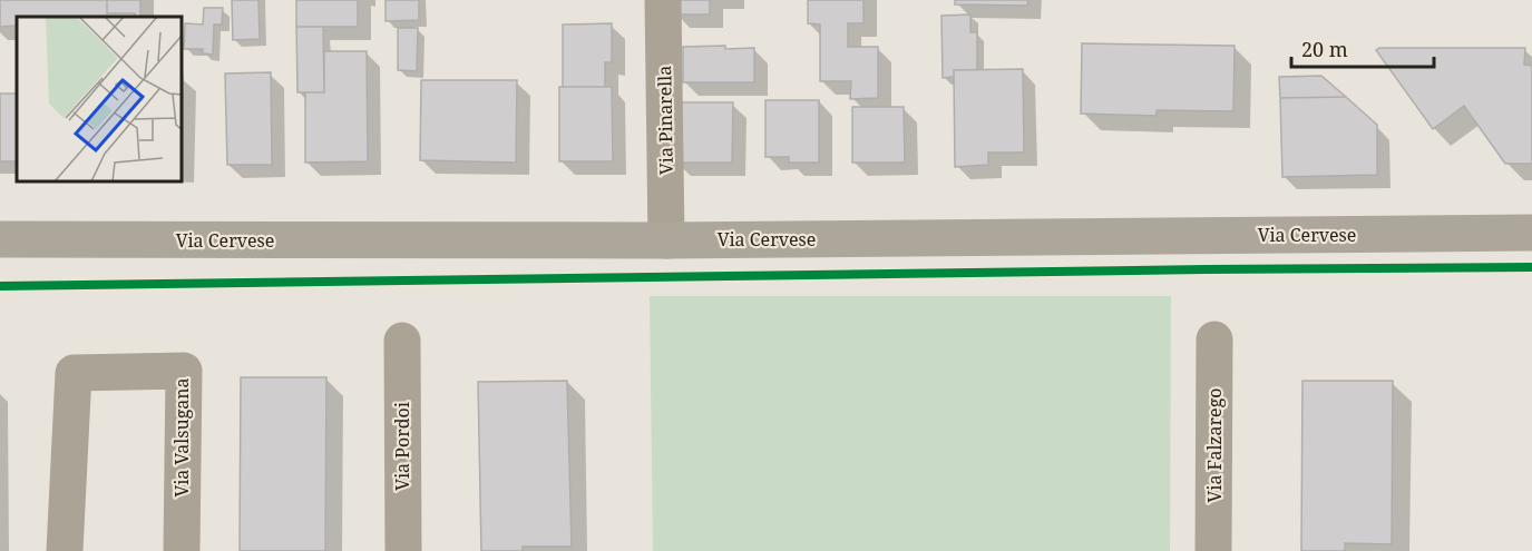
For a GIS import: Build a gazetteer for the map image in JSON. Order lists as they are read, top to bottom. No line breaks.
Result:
{"streets":{"main road":["Via Cervese"],"street":["Via Pinarella","Via Valsugana","Via Falzarego","Via Pordoi"]},"crossings":[["Via Pinarella","Via Cervese"]],"scale_bar":"20 m"}
